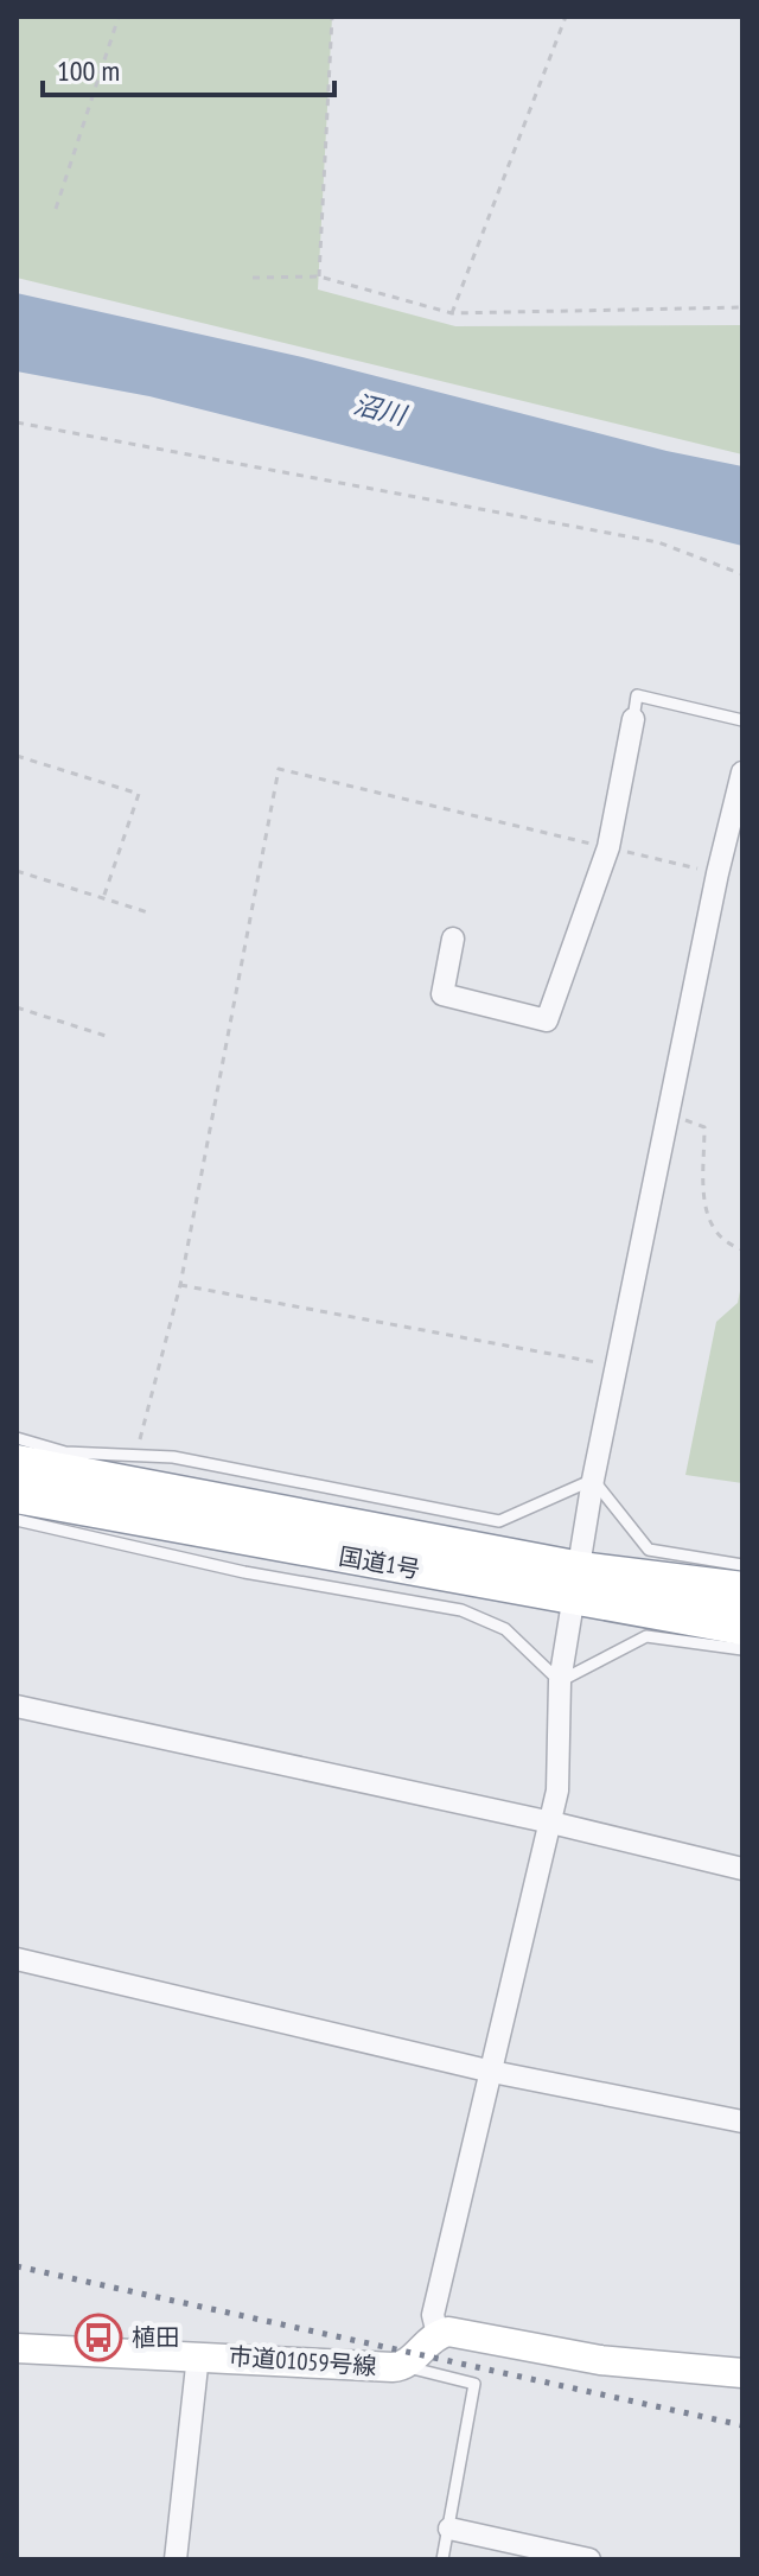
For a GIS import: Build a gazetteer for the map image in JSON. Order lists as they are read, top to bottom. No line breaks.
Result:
{"streets":{"highway":["国道1号"],"street":["市道01059号線"]},"water":["沼川"],"places":{"bus stop":["植田"]},"scale_bar":"100 m"}
